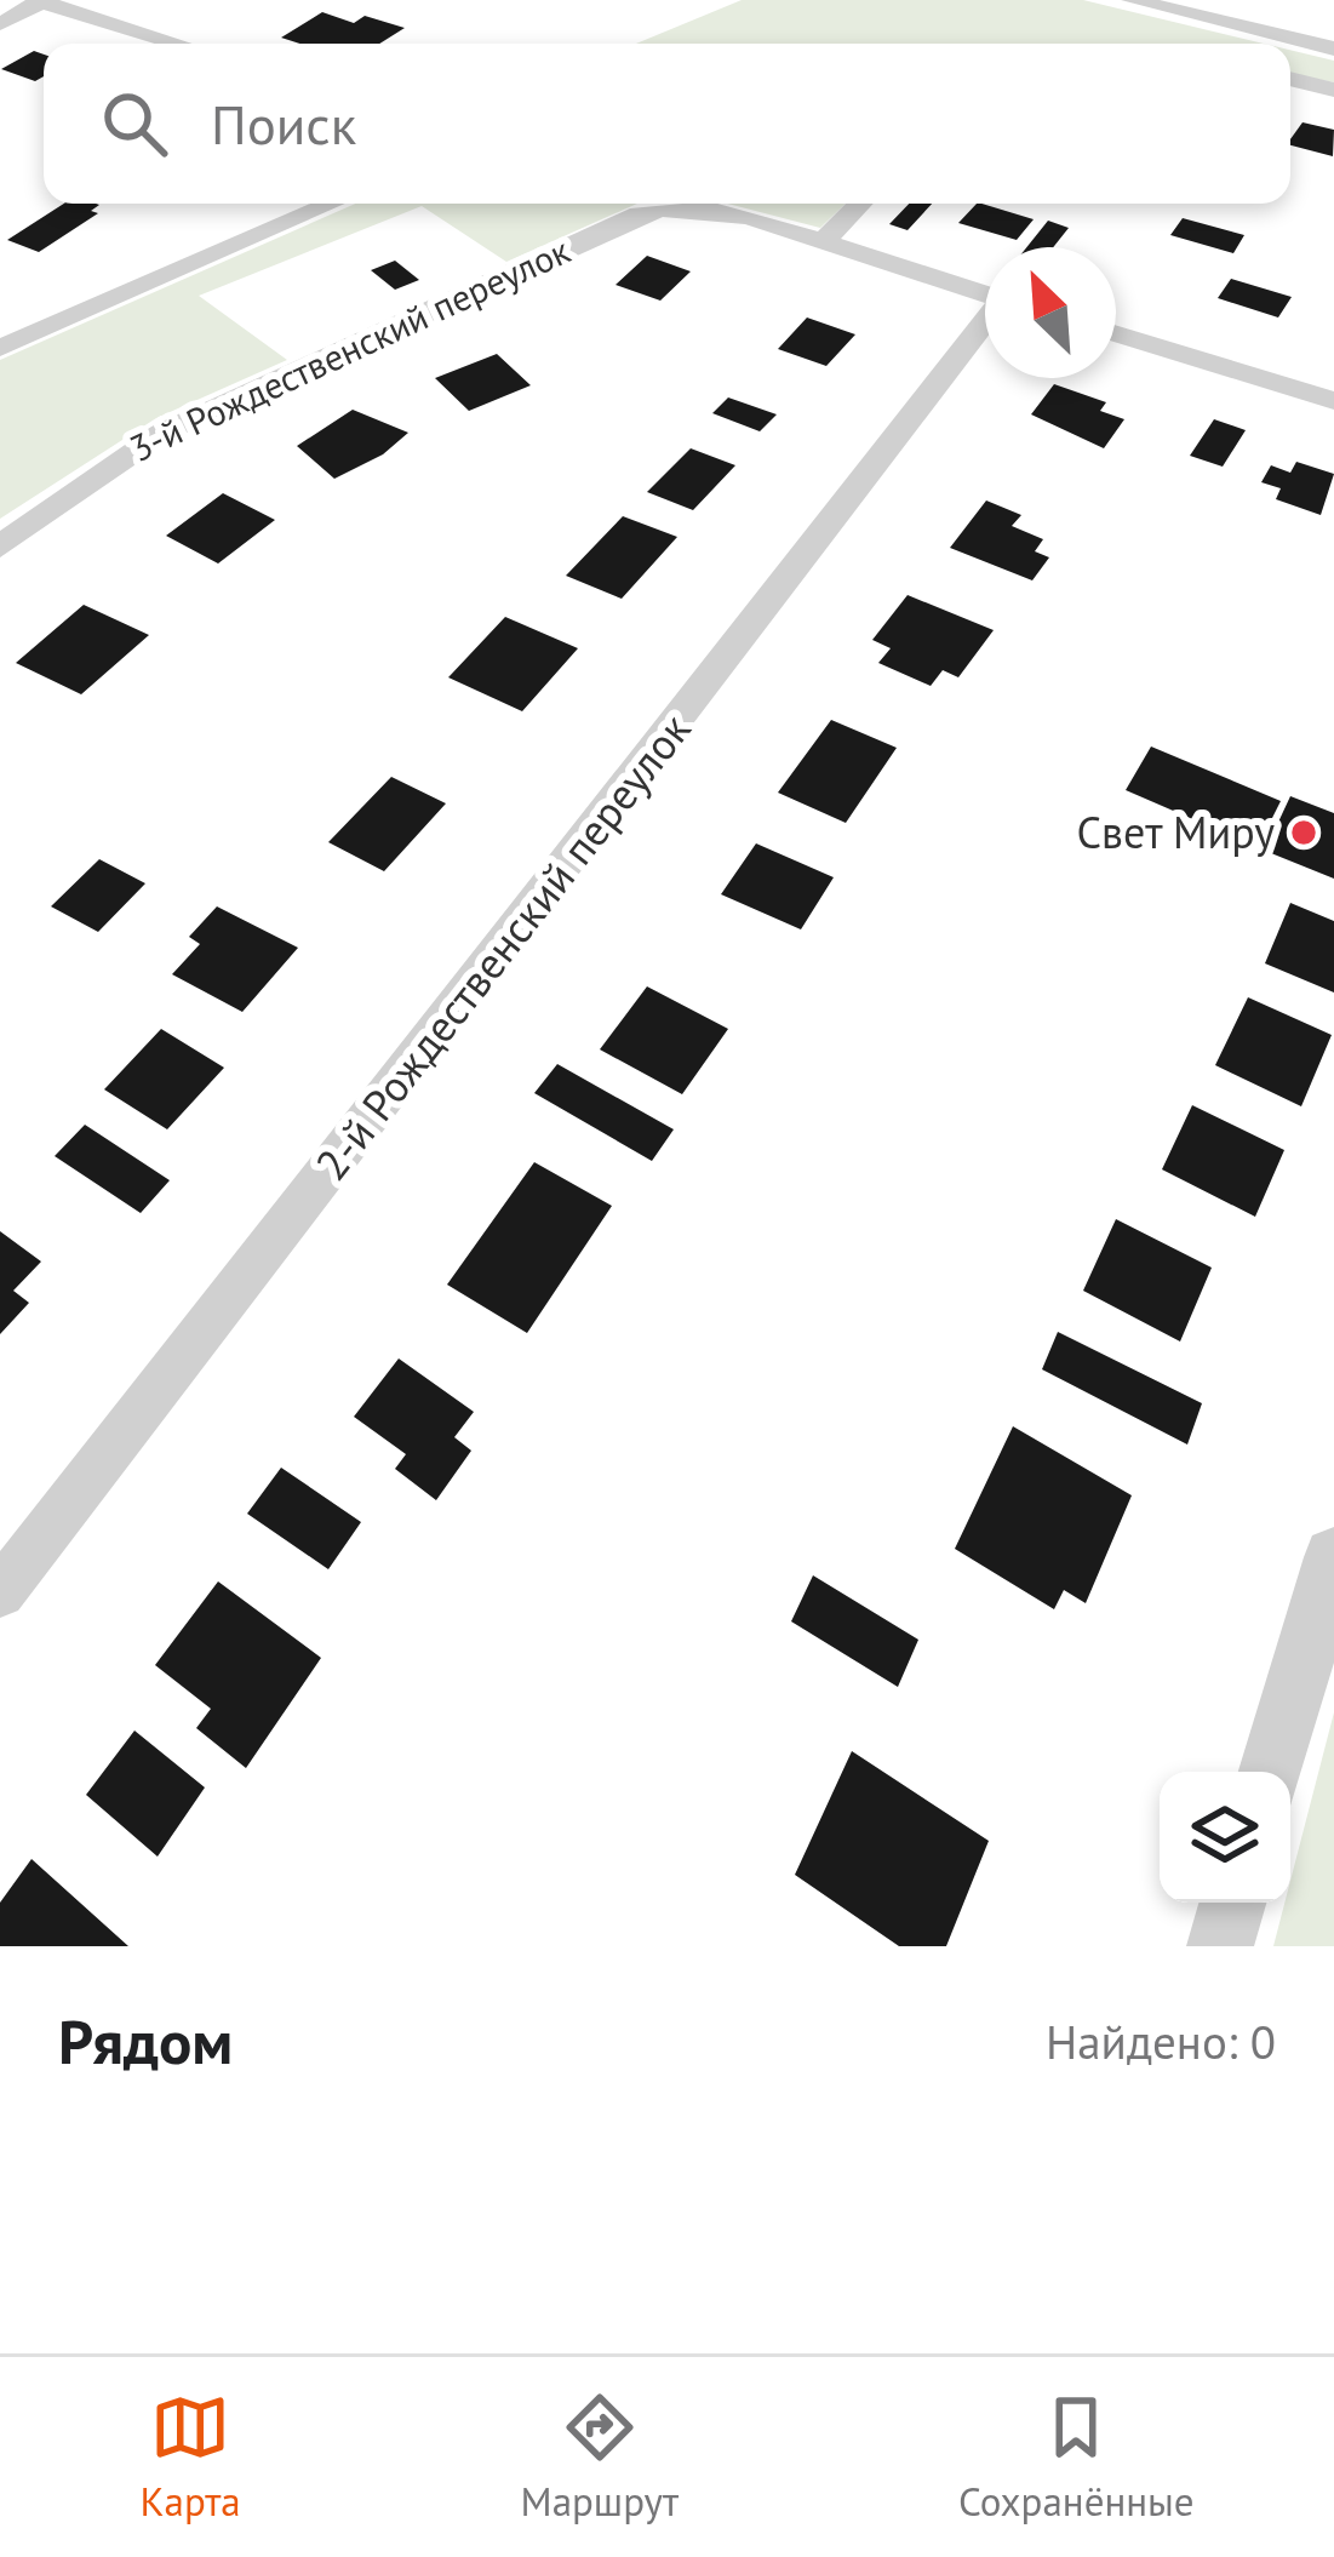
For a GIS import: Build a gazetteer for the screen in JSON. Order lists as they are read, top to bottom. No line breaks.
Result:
{"streets":{"street":["3-й Рождественский переулок","2-й Рождественский переулок"]},"places":["Свет Миру"],"north":"top left","page":{"search":"Поиск","heading":["Рядом","Найдено: 0"],"nav":["Карта","Маршрут","Сохранённые"]}}
